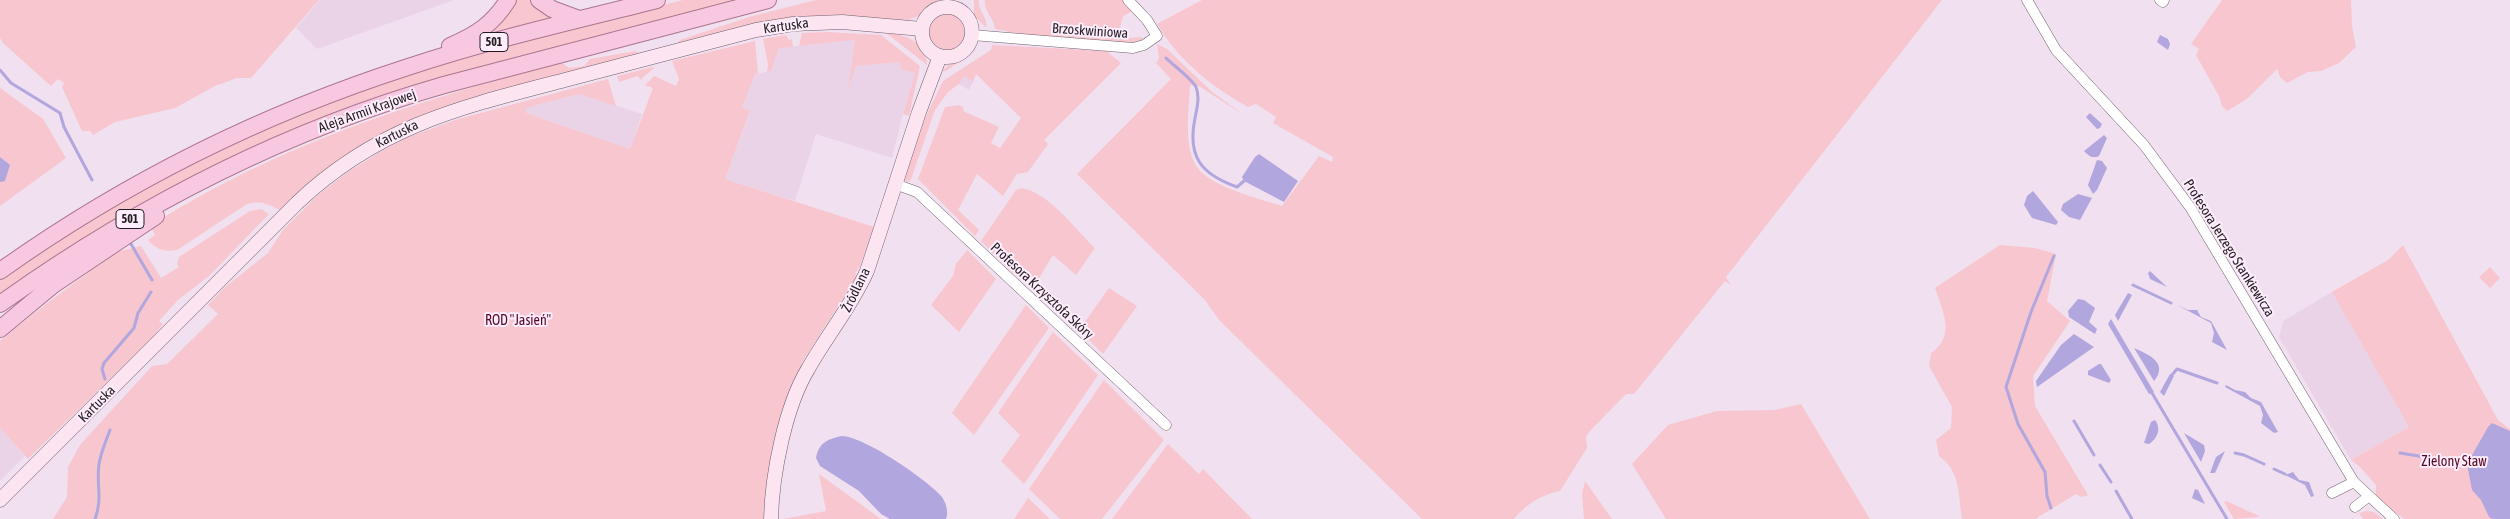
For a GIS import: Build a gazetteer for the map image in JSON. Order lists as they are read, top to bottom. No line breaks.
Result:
{"streets":{"main road":["501","Aleja Armii Krajowej"],"street":["Kartuska","Brzoskwiniowa","Profesora Jerzego Stankiewicza","Źródlana","Profesora Krzysztofa Skóry"]},"crossings":[["Kartuska","Brzoskwiniowa"],["Kartuska","Źródlana"],["Brzoskwiniowa","Źródlana"],["Źródlana","Profesora Krzysztofa Skóry"]],"parks":["ROD \"Jasień\"","Zielony Staw"]}
